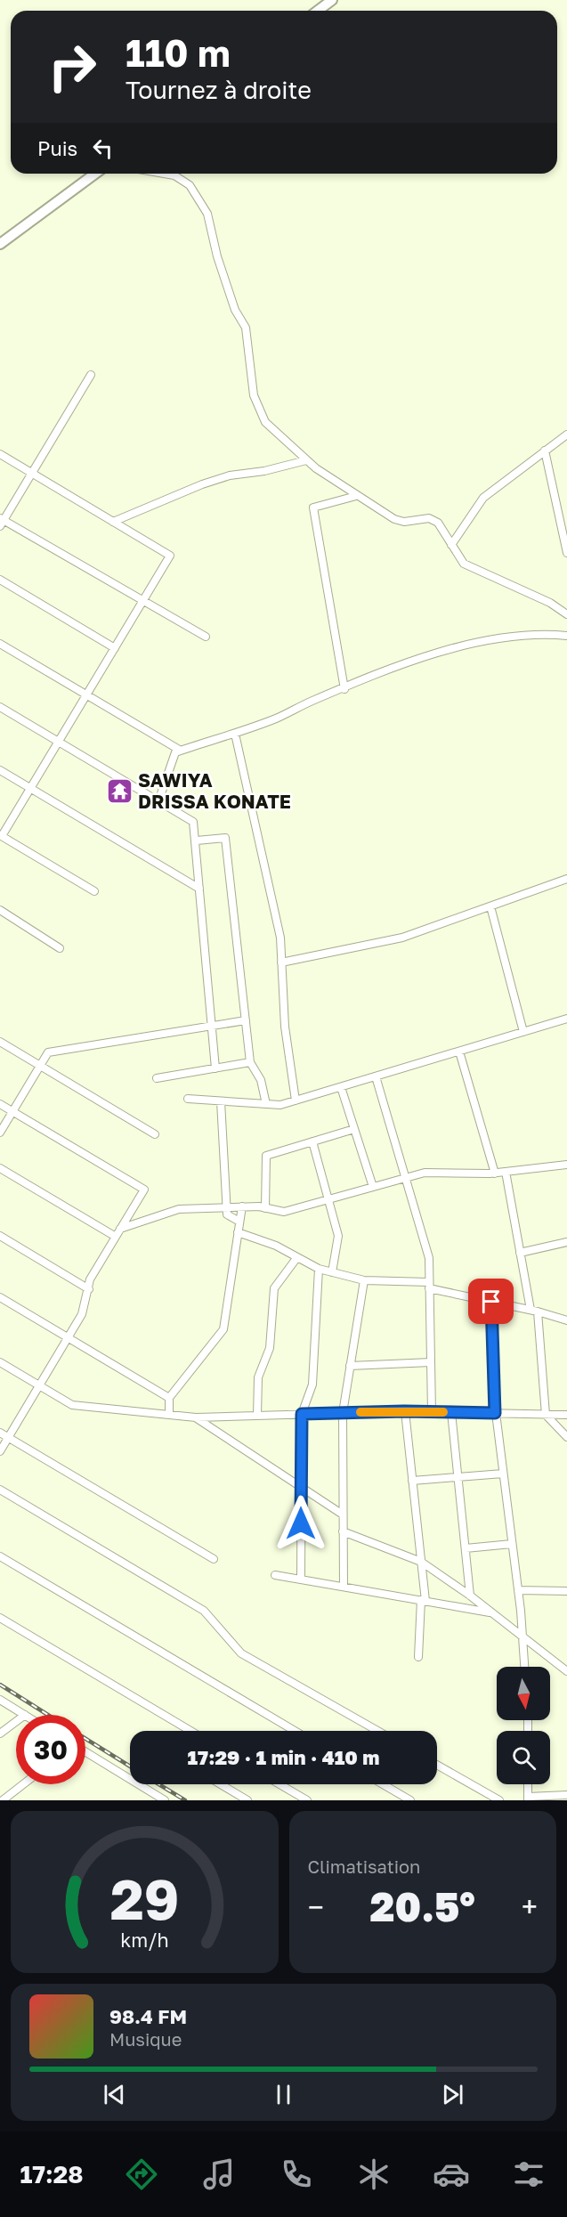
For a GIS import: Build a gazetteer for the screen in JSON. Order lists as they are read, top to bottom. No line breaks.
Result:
{"places":{"temple":["SAWIYA DRISSA KONATE"]},"north":"bottom","page":{"turn":["110 m","Tournez à droite"],"then":"Puis","limit":"30","trip":"17:29 · 1 min · 410 m","tile":"Climatisation","heat":["−","20.5°","+"],"song":["98.4 FM","Musique"],"tabs":"17:28","gauge":["29","km/h"]}}
